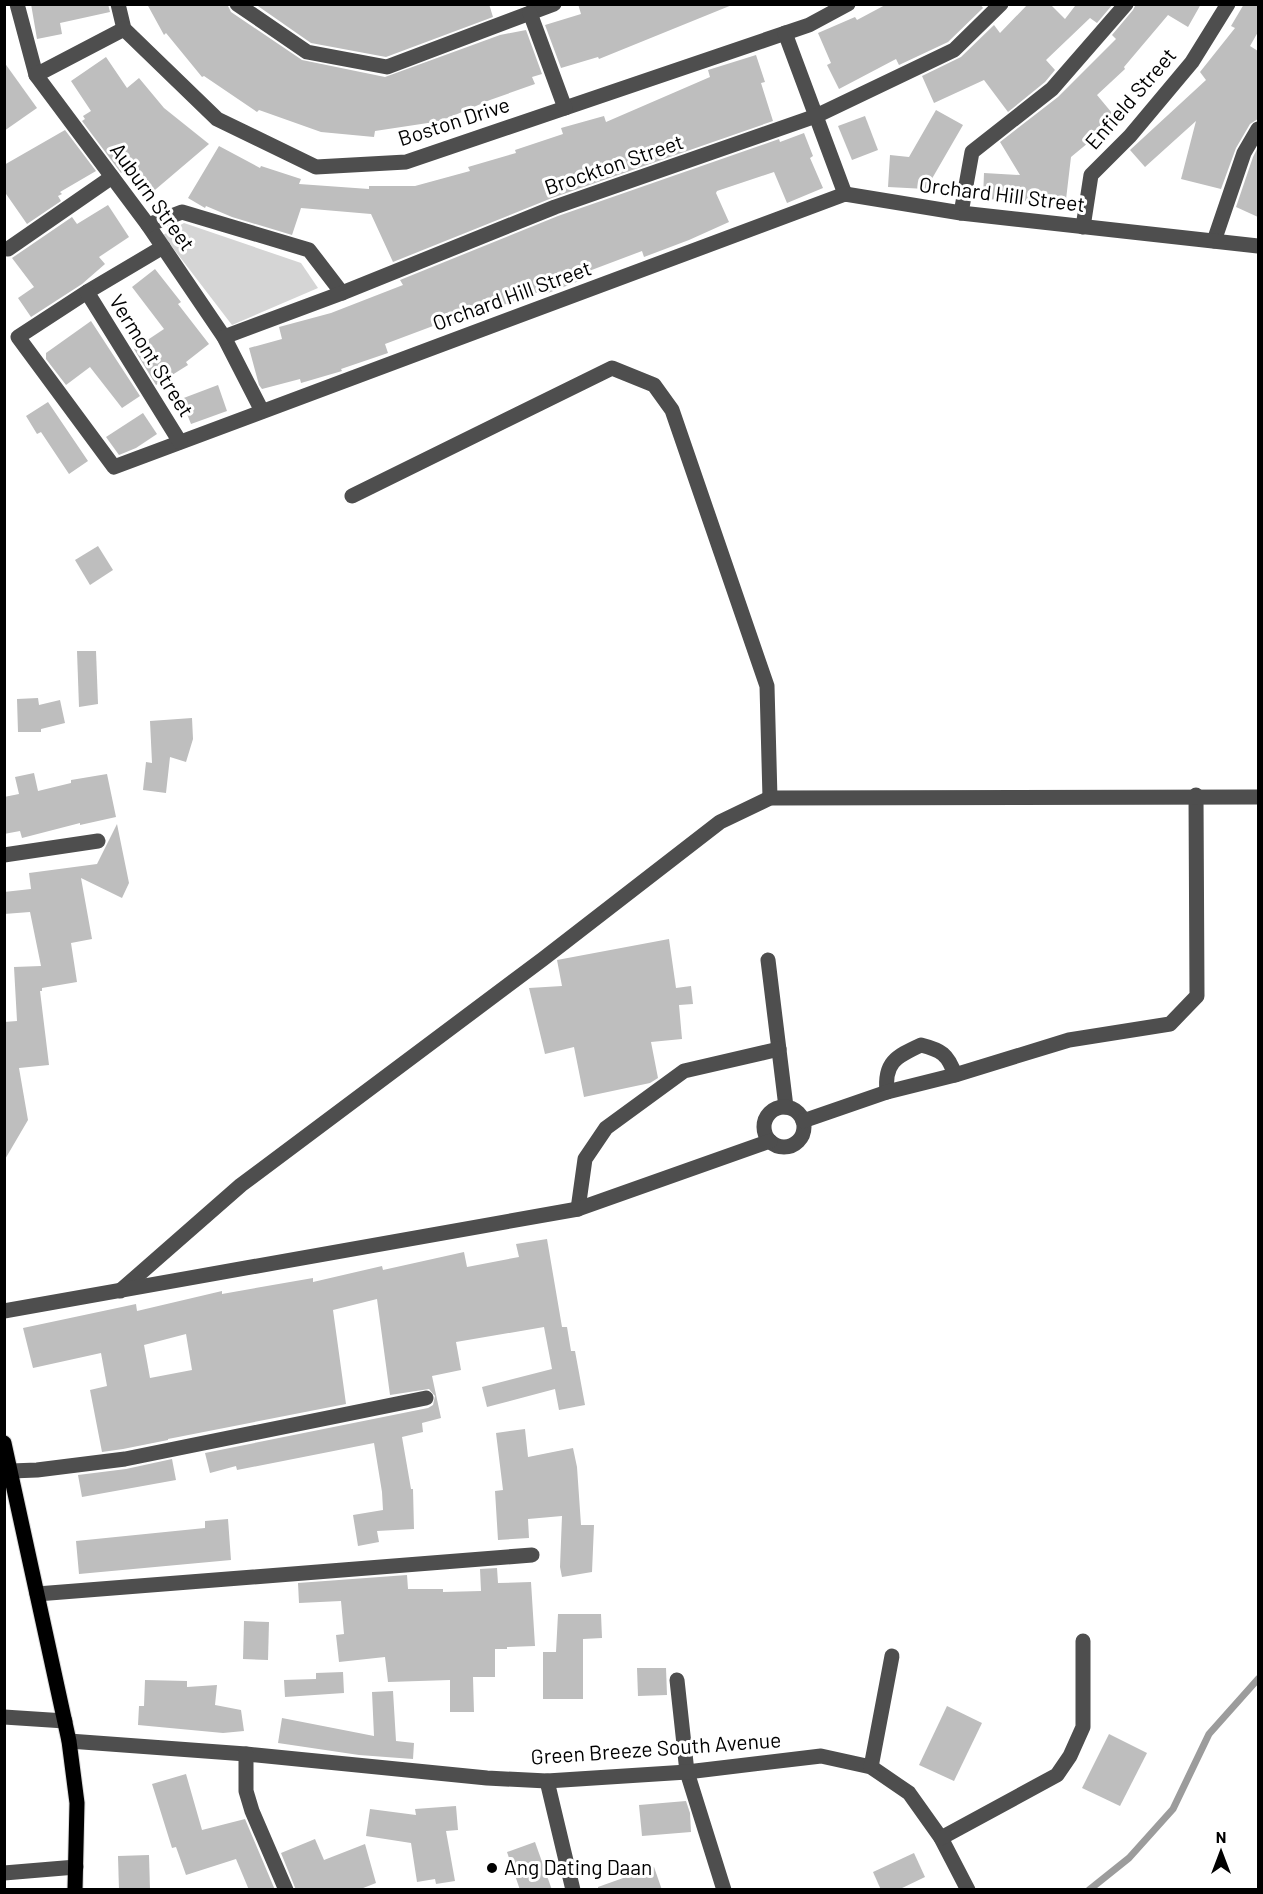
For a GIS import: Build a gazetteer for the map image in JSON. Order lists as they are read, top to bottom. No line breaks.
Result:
{"streets":{"street":["Enfield Street","Boston Drive","Brockton Street","Orchard Hill Street","Auburn Street","Vermont Street","Green Breeze South Avenue"]},"crossings":[["Enfield Street","Orchard Hill Street"],["Brockton Street","Auburn Street"],["Orchard Hill Street","Auburn Street"],["Orchard Hill Street","Vermont Street"]],"places":["Ang Dating Daan"],"north":"top"}
